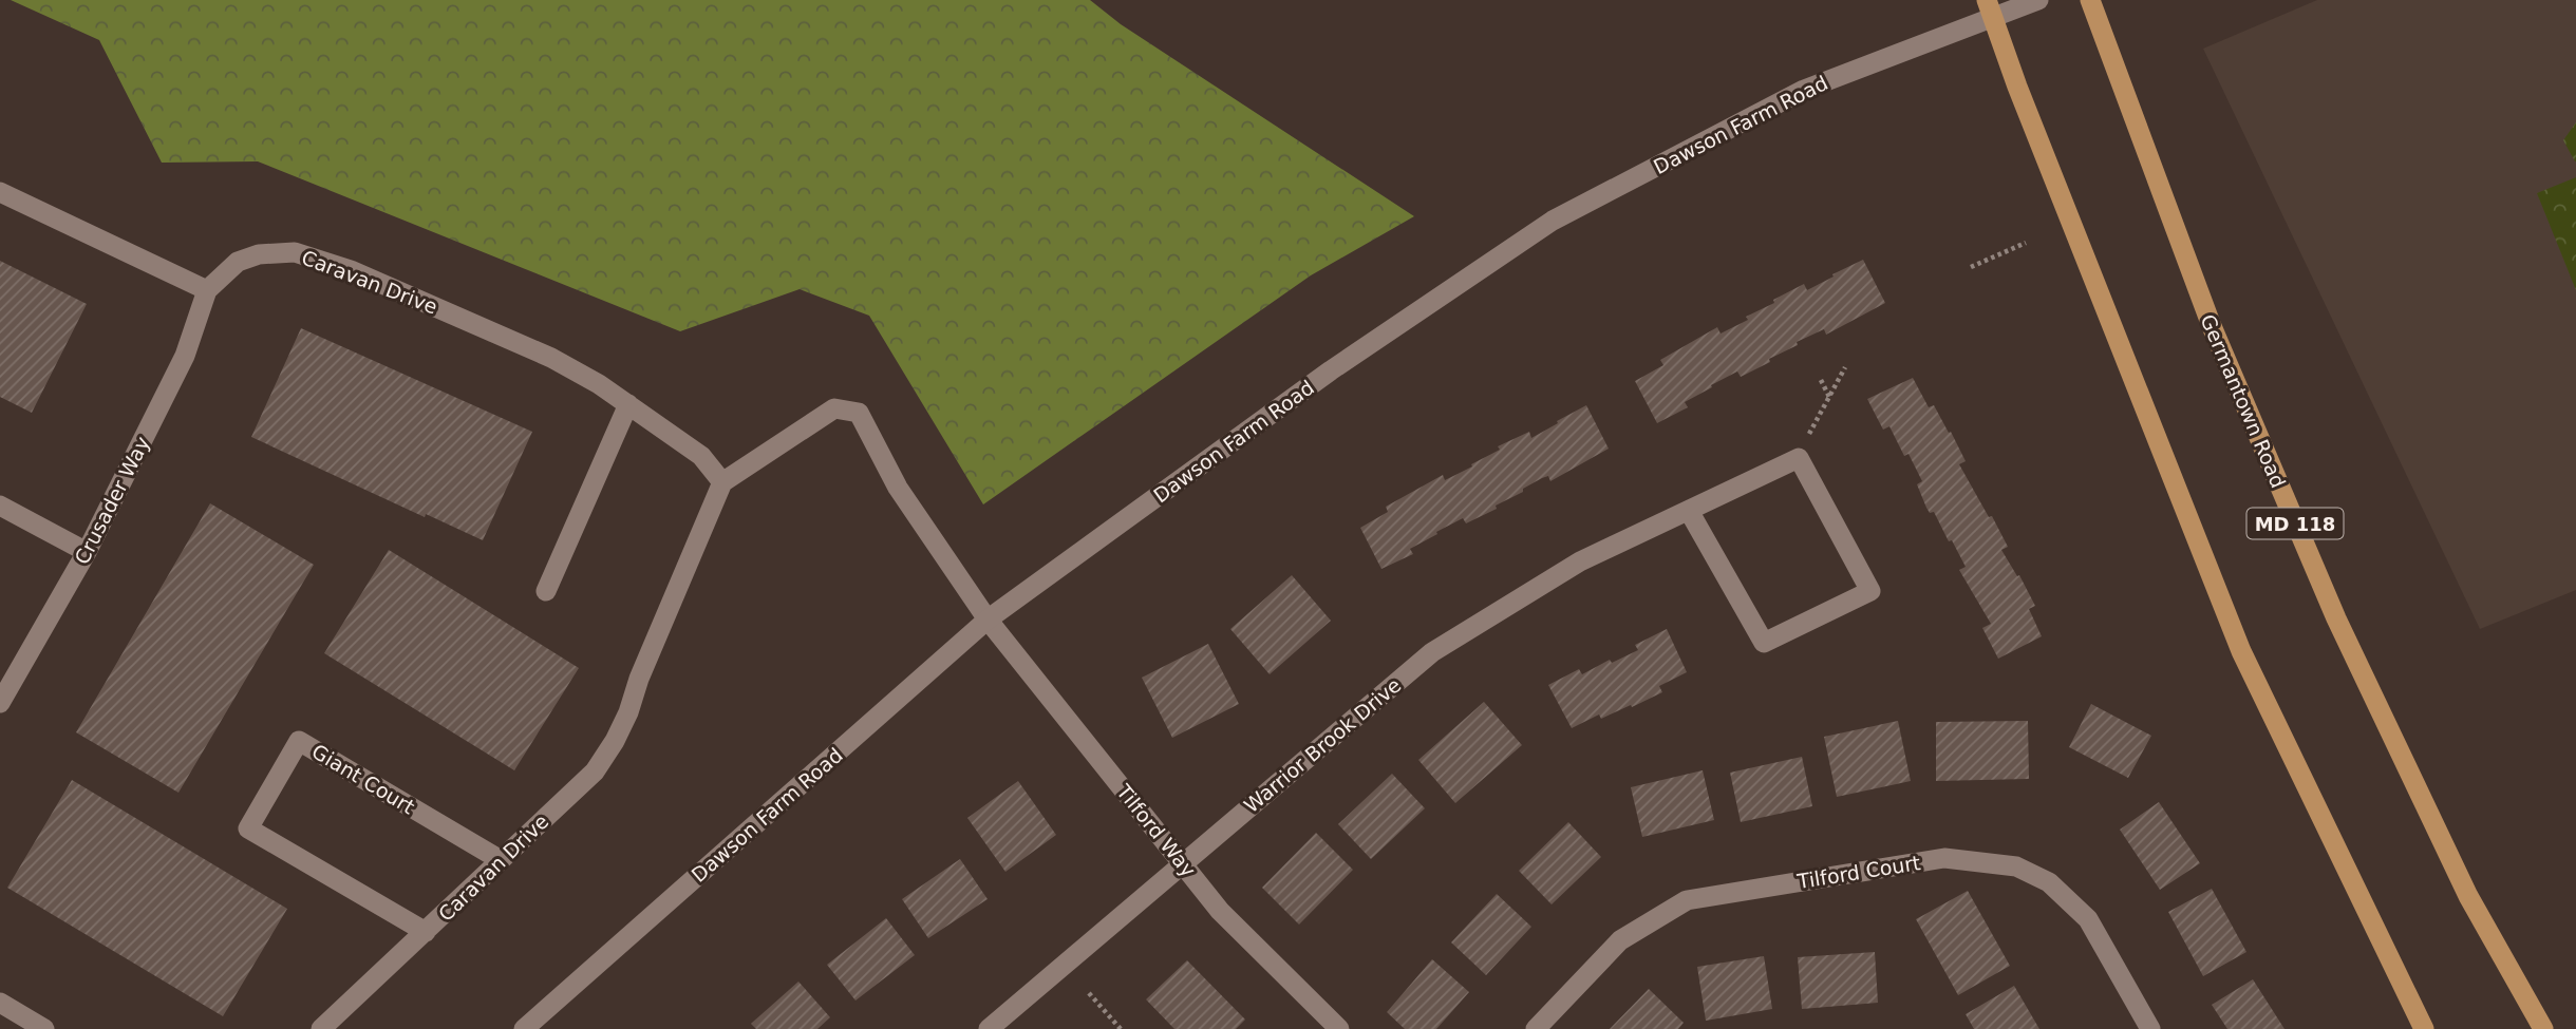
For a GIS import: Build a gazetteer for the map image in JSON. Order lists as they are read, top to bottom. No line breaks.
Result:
{"streets":{"main road":["Germantown Road","MD 118"],"street":["Dawson Farm Road","Caravan Drive","Crusader Way","Warrior Brook Drive","Giant Court","Tilford Way","Tilford Court"]},"crossings":[["Dawson Farm Road","Tilford Way"],["Caravan Drive","Crusader Way"],["Caravan Drive","Giant Court"],["Warrior Brook Drive","Tilford Way"]]}
